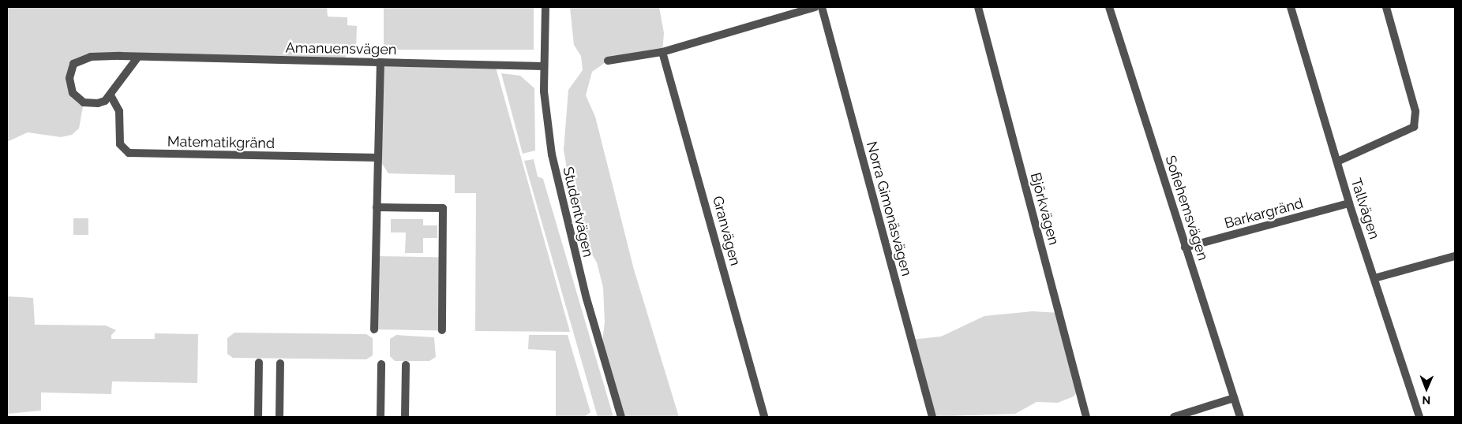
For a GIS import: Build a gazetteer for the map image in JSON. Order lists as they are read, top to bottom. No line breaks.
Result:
{"streets":{"street":["Amanuensvägen","Matematikgränd","Sofiehemsvägen","Norra Gimonäsvägen","Björkvägen","Tallvägen","Studentvägen","Barkargränd","Granvägen"]},"crossings":[["Amanuensvägen","Matematikgränd"],["Amanuensvägen","Studentvägen"],["Sofiehemsvägen","Barkargränd"],["Tallvägen","Barkargränd"]],"north":"bottom"}
